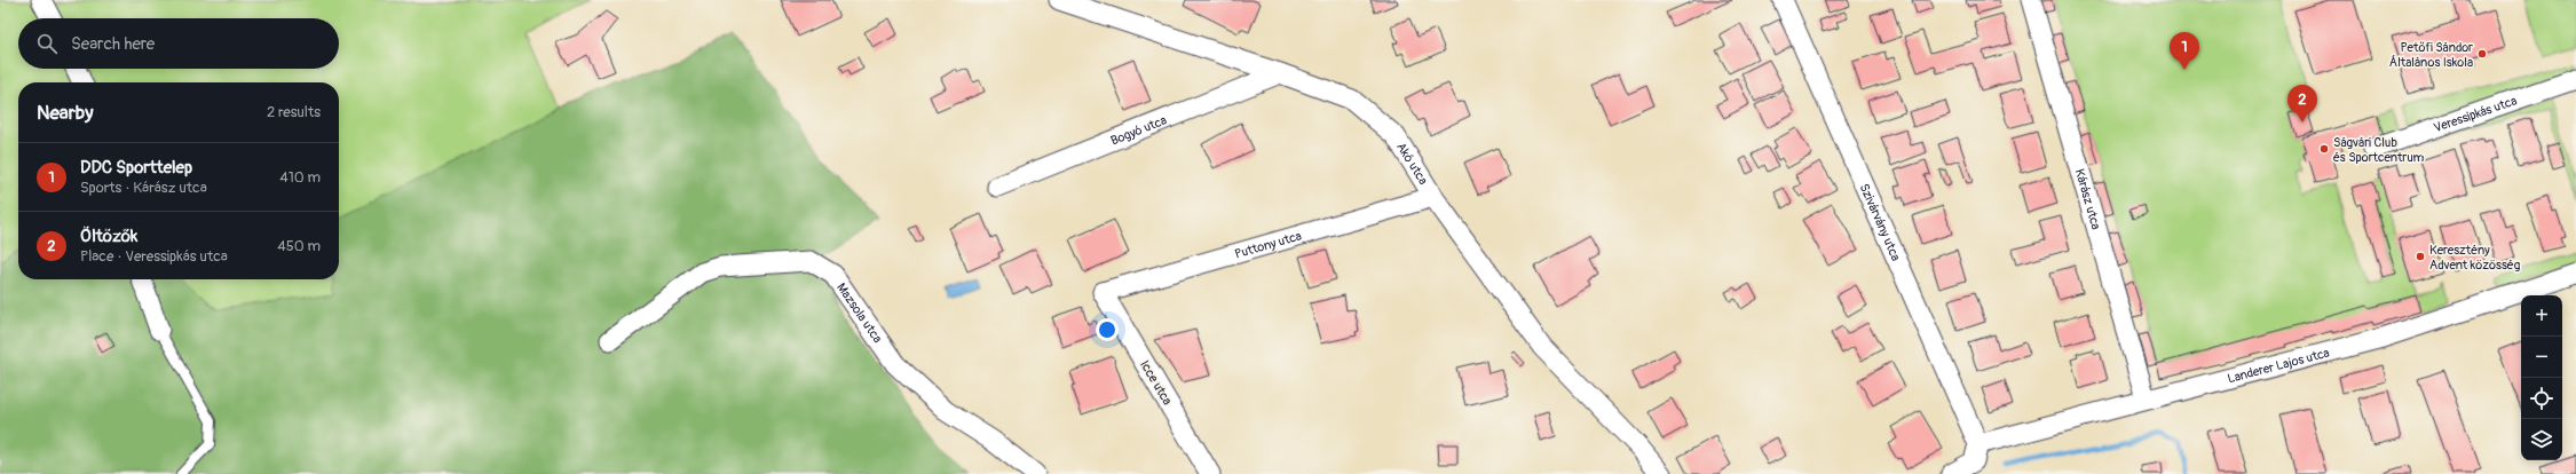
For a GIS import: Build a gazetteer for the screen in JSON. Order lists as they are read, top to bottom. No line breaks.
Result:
{"streets":{"street":["Veressipkás utca","Bogyó utca","Akó utca","Kárász utca","Szivárvány utca","Puttony utca","Mazsola utca","Landerer Lajos utca","Icce utca"]},"crossings":[["Bogyó utca","Akó utca"],["Akó utca","Puttony utca"],["Kárász utca","Landerer Lajos utca"],["Szivárvány utca","Landerer Lajos utca"],["Puttony utca","Icce utca"]],"places":["Petőfi Sándor Általános Iskola","Ságvári Club és Sportcentrum","Keresztény Advent közösség"],"page":{"search":"Search here","pins":["1","2"],"heading":["Nearby","2 results"],"list":[{"mark":"1","name":"DDC Sporttelep","note":"Sports · Kárász utca","value":"410 m"},{"mark":"2","name":"Öltözők","note":"Place · Veressipkás utca","value":"450 m"}],"map_buttons":["+","−"]}}
